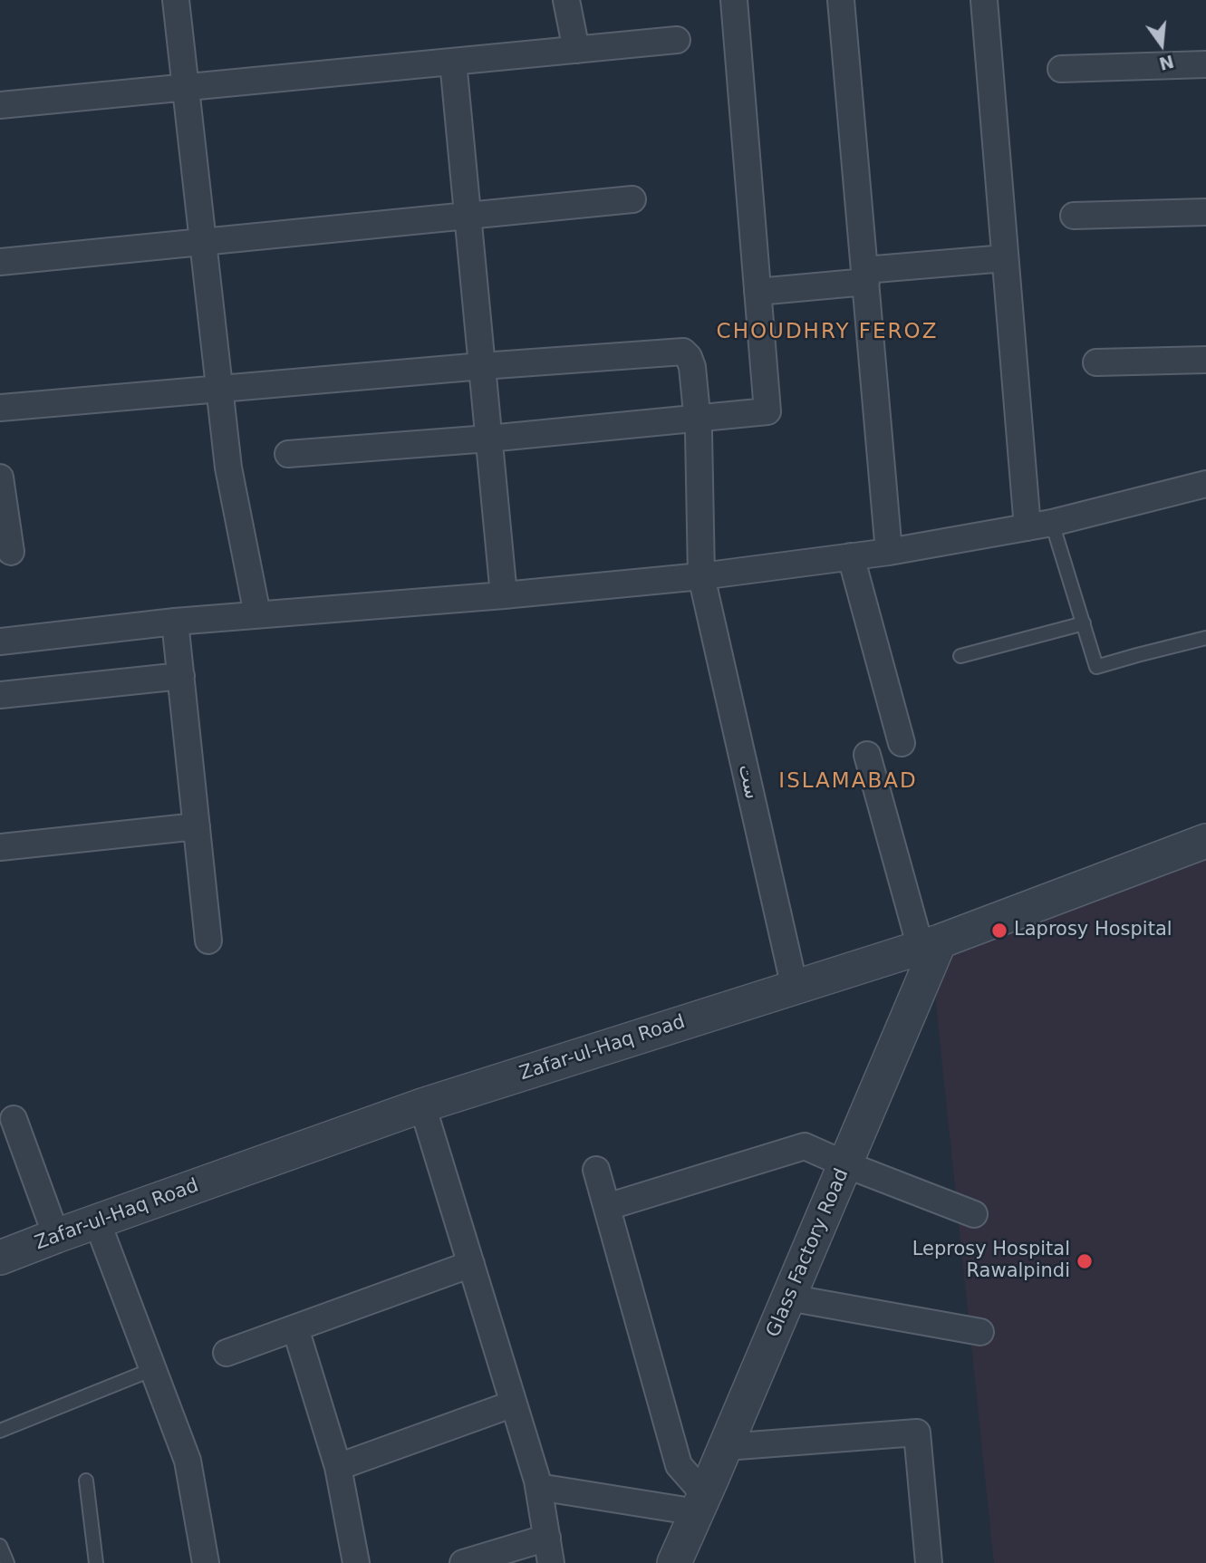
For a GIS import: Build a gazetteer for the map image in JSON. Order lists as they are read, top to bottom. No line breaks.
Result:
{"streets":{"street":["ست","Zafar-ul-Haq Road","Glass Factory Road"]},"crossings":[["ست","Zafar-ul-Haq Road"],["Zafar-ul-Haq Road","Glass Factory Road"]],"districts":["CHOUDHRY FEROZ","ISLAMABAD"],"places":["Laprosy Hospital","Leprosy Hospital Rawalpindi"],"north":"bottom"}
